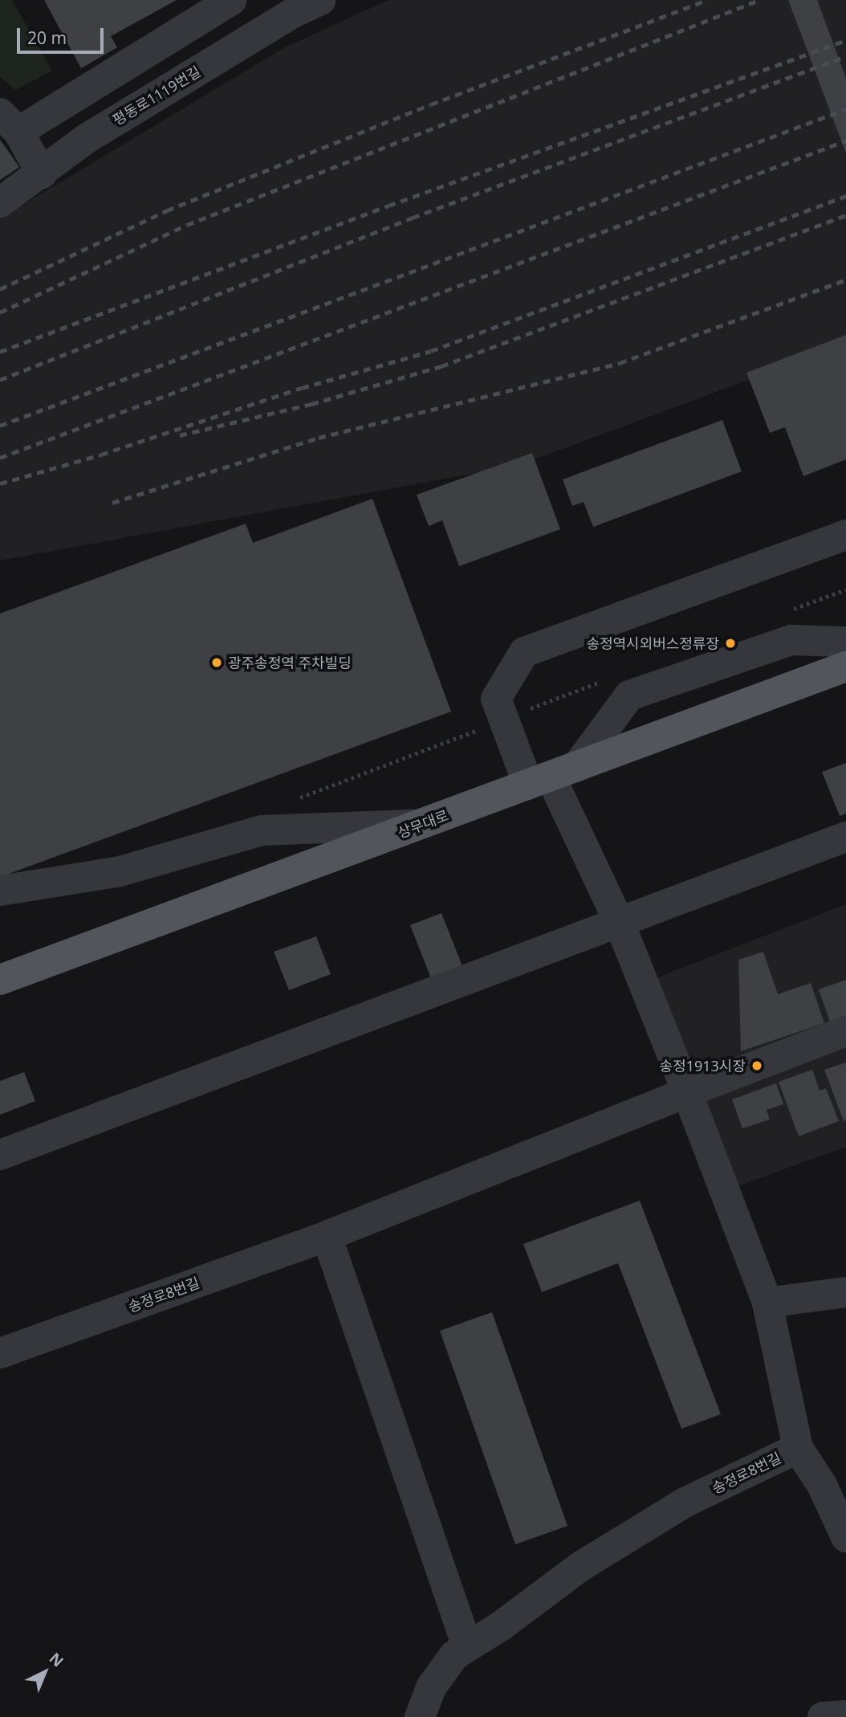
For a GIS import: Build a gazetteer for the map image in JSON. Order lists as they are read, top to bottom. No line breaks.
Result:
{"streets":{"main road":["상무대로"],"street":["평동로1119번길","송정로8번길"]},"places":["송정역시외버스정류장","광주송정역 주차빌딩","송정1913시장"],"scale_bar":"20 m","north":"top right"}
